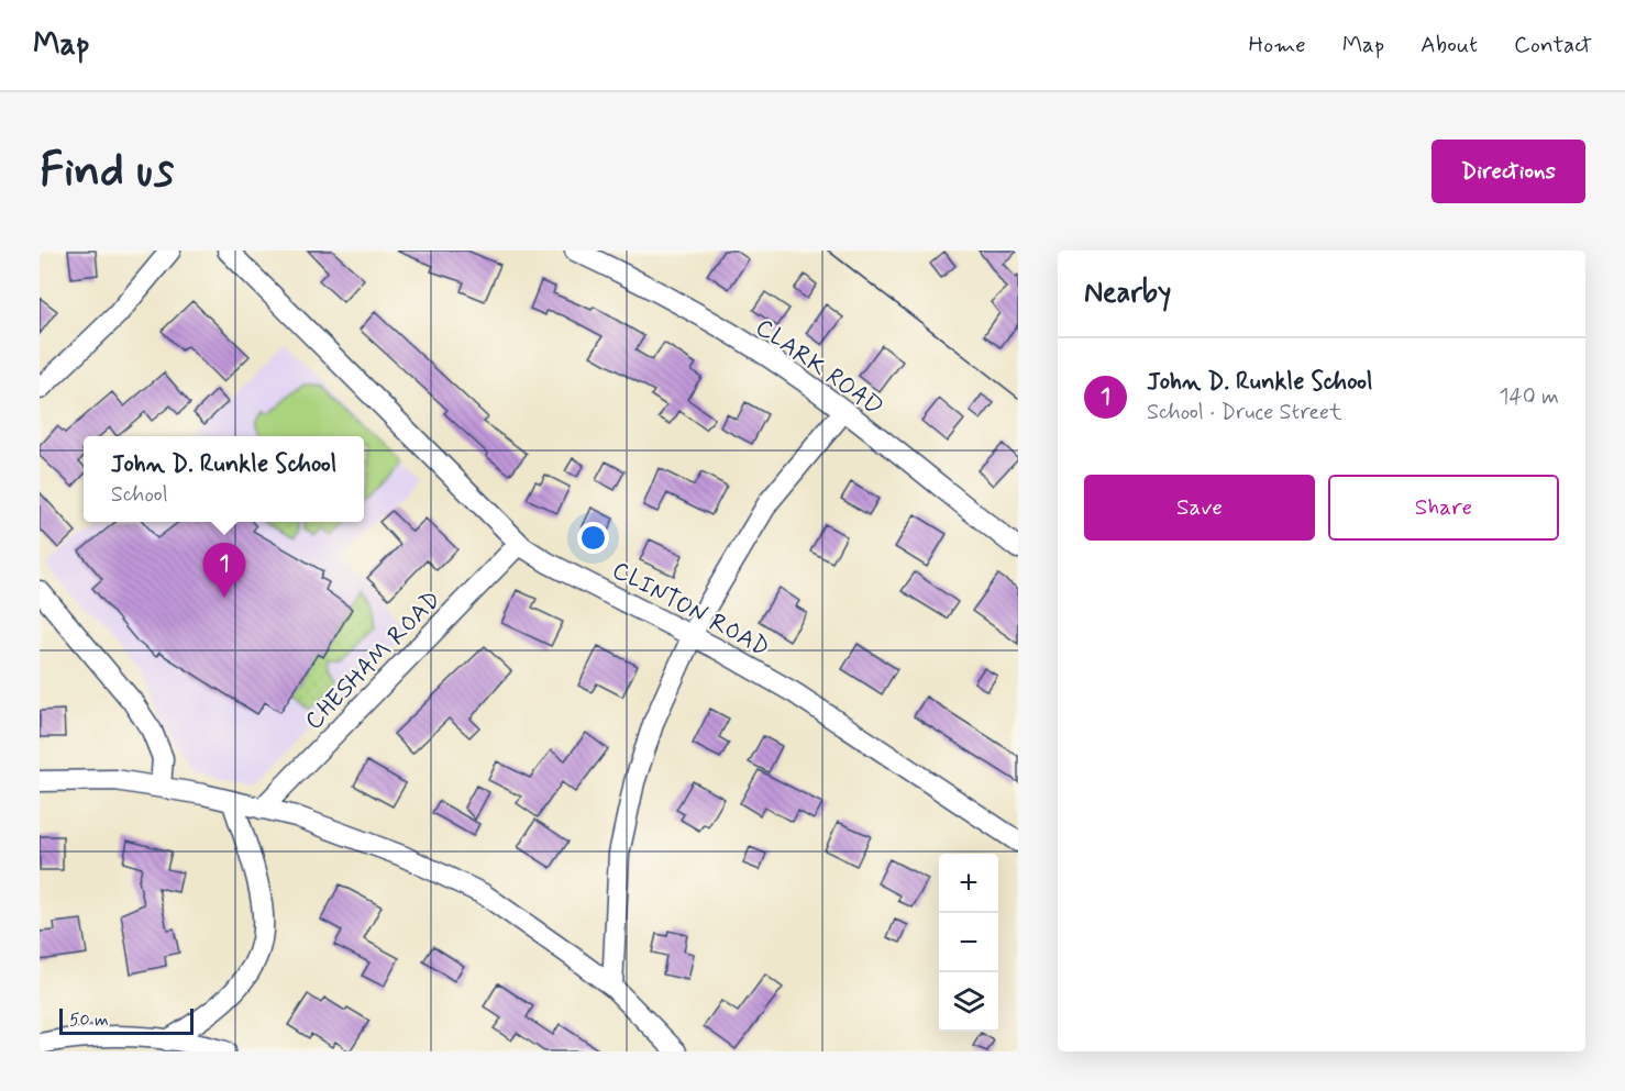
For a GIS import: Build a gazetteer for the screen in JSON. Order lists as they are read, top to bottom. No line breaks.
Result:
{"streets":{"street":["CLARK ROAD","CLINTON ROAD","CHESHAM ROAD"]},"crossings":[["CLINTON ROAD","CHESHAM ROAD"]],"scale_bar":"50 m","page":{"header":"Map","nav":["Home","Map","About","Contact"],"buttons":["Directions",["Save","Share"]],"title":"Find us","heading":"Nearby","list":[{"mark":"1","name":"John D. Runkle School","note":"School · Druce Street","value":"140 m"}],"popup":["John D. Runkle School","School"],"pins":"1","map_buttons":["+","−"],"scale":"50 m"}}
